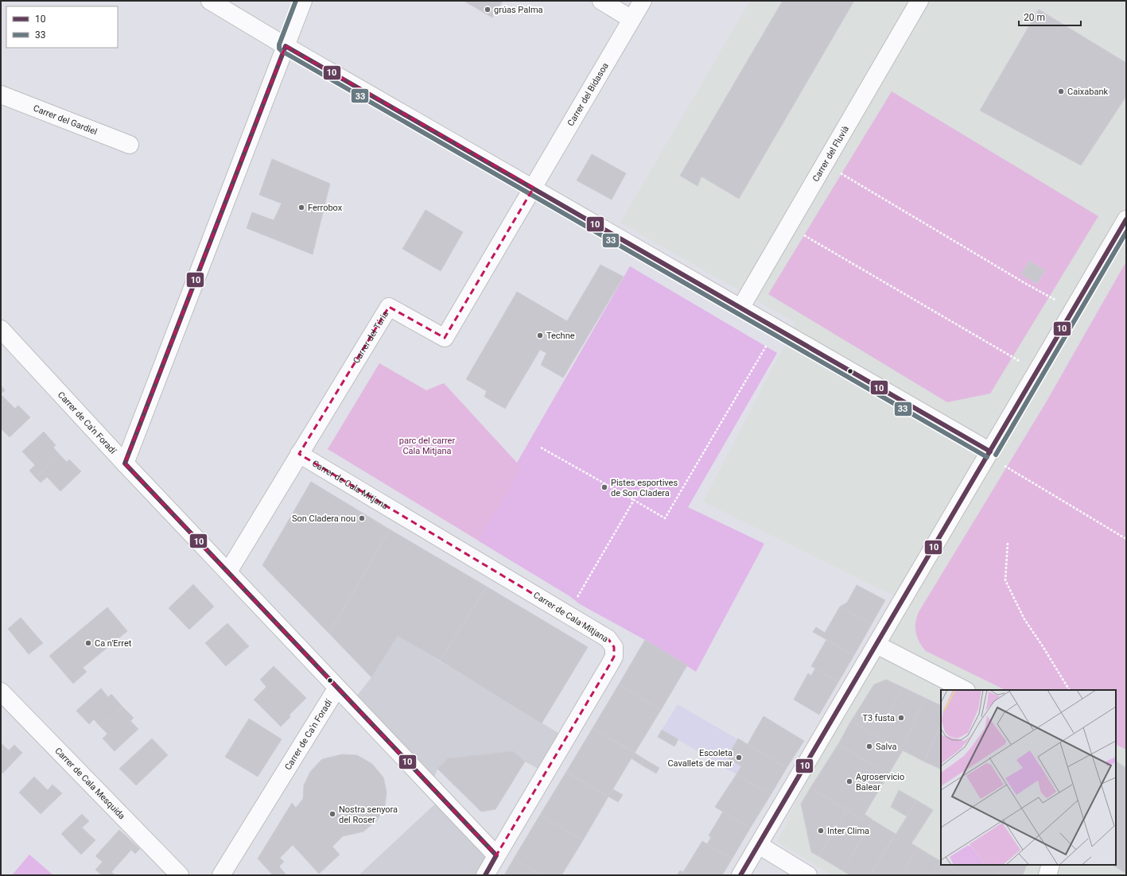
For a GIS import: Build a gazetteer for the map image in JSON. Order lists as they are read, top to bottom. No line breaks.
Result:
{"streets":{"street":["Carrer del Bidasoa","Carrer del Gardiel","Carrer del Fluvià","Carrer del Túria","Carrer de Ca'n Foradí","Carrer de Cala Mitjana","Carrer de Cala Mesquida"]},"crossings":[["Carrer del Bidasoa","Carrer del Túria"],["Carrer del Túria","Carrer de Ca'n Foradí"],["Carrer del Túria","Carrer de Cala Mitjana"]],"parks":["parc del carrer Cala Mitjana"],"places":["grúas Palma","Caixabank","Ferrobox","Techne","Pistes esportives de Son Cladera","Son Cladera nou","Ca n'Erret","T3 fusta","Salva","Escoleta Cavallets de mar","Agroservicio Balear","Nostra senyora del Roser","Inter Clima"],"lines":["transit line 33","transit line 10"],"legend":["10","33"],"scale_bar":"20 m"}
